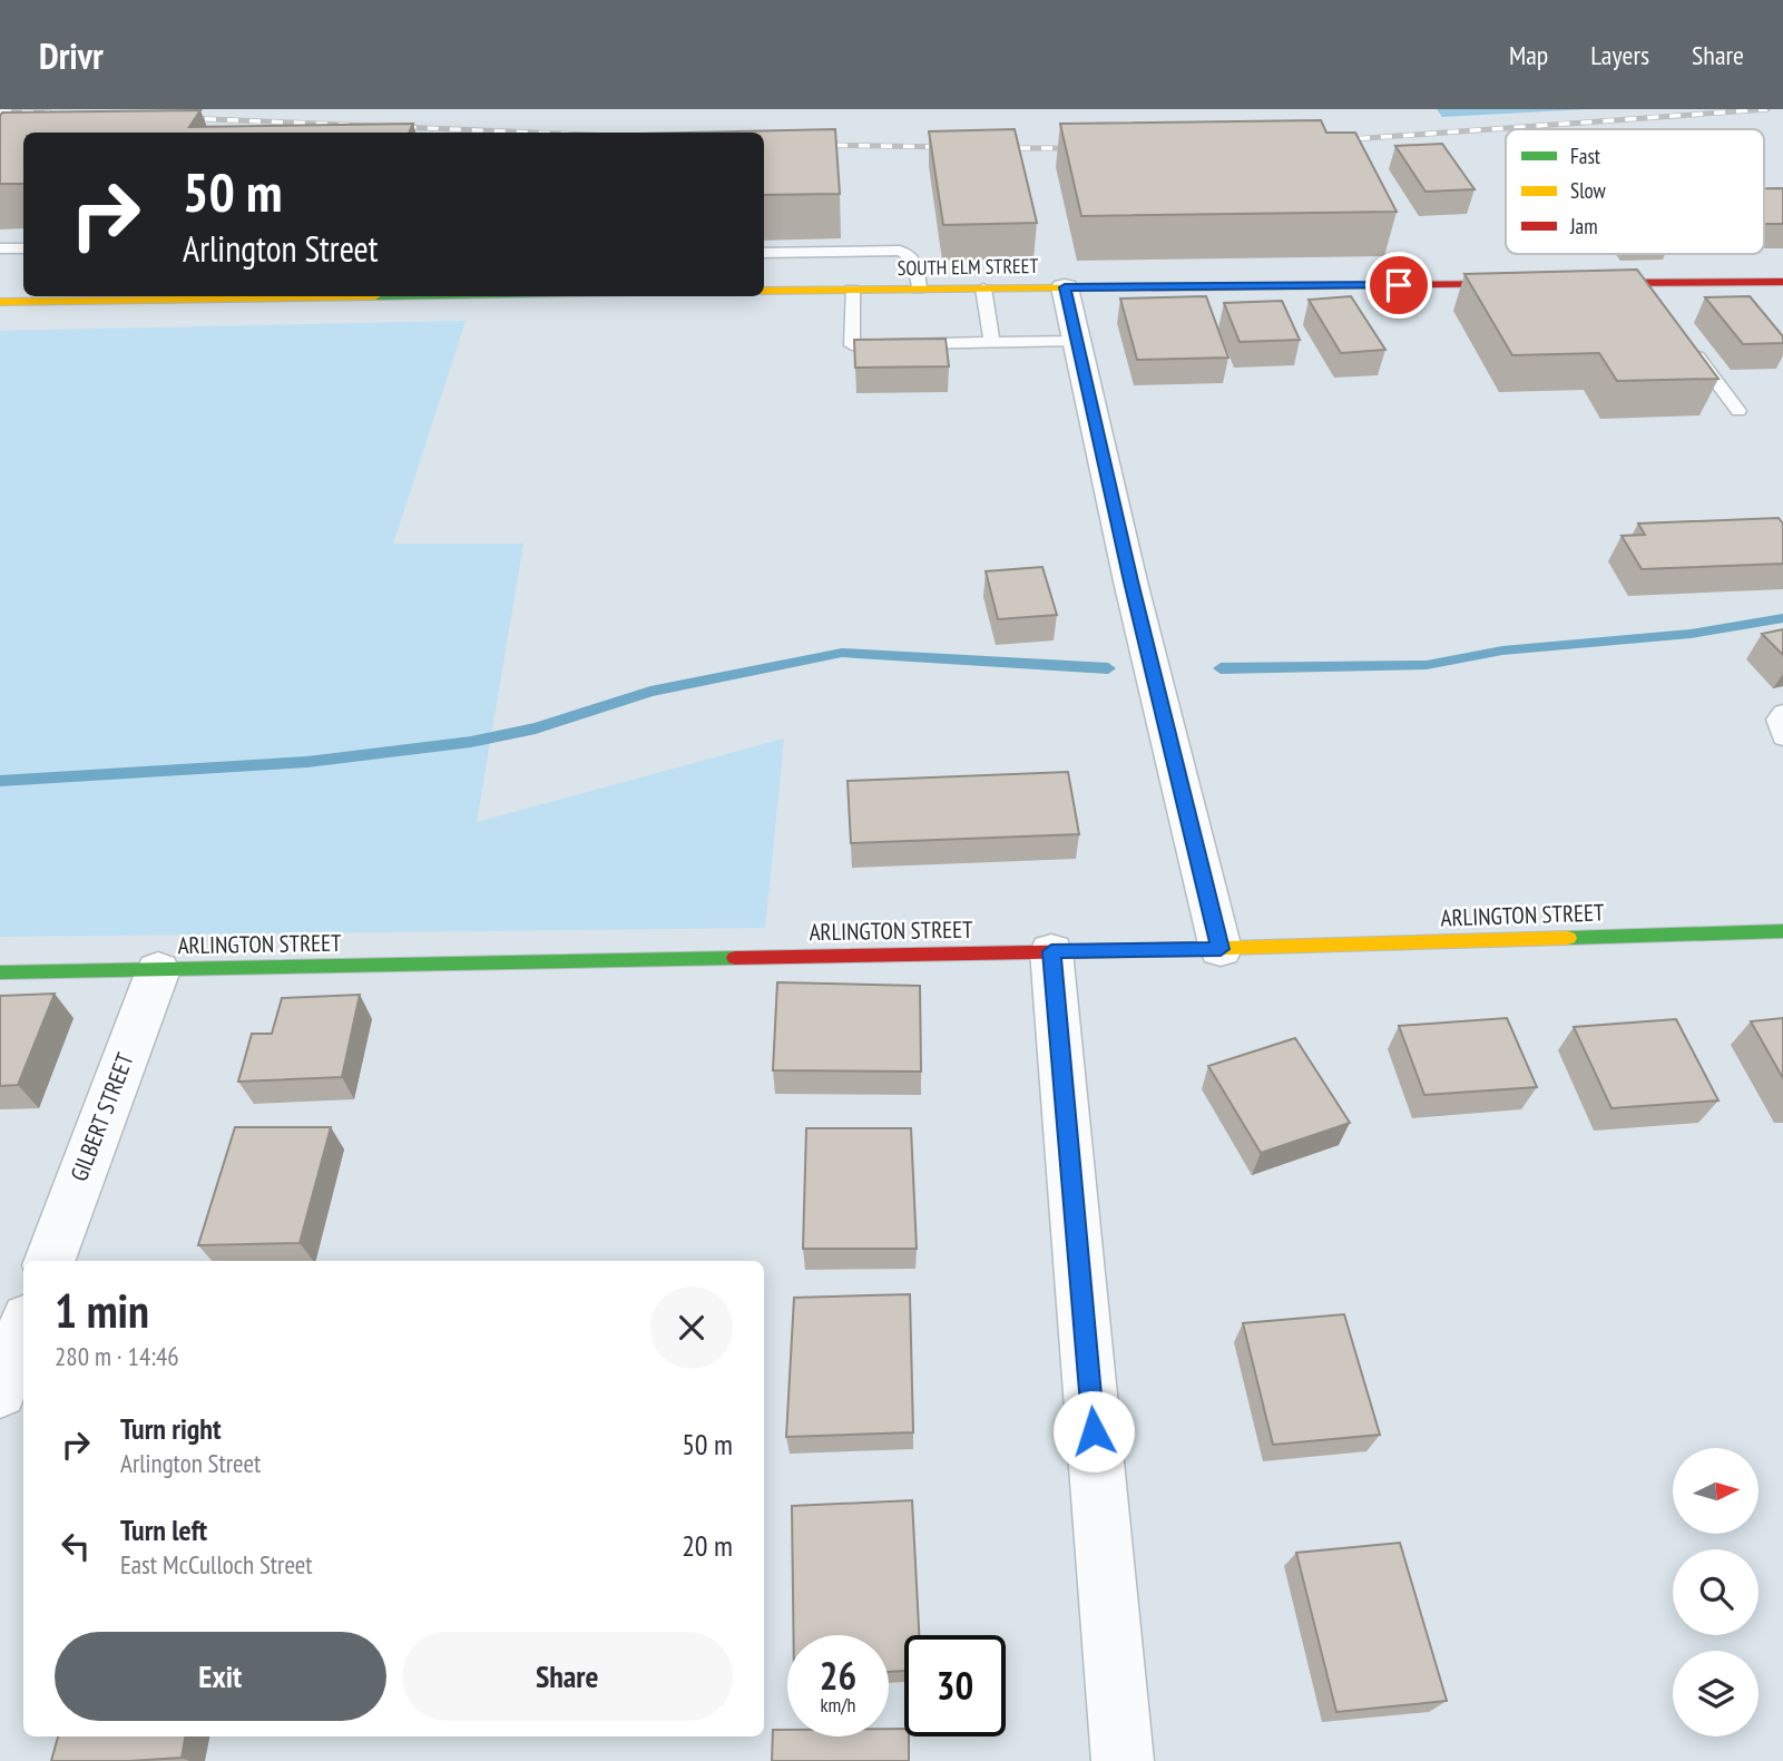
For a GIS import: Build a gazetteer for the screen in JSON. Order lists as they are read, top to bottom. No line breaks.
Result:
{"streets":{"street":["SOUTH ELM STREET","ARLINGTON STREET","GILBERT STREET"]},"crossings":[["ARLINGTON STREET","GILBERT STREET"]],"legend":["Fast","Slow","Jam"],"north":"right","page":{"header":"Drivr","nav":["Map","Layers","Share"],"turn":["50 m","Arlington Street"],"heading":["1 min","280 m · 14:46"],"list":[{"name":"Turn right","note":"Arlington Street","value":"50 m"},{"name":"Turn left","note":"East McCulloch Street","value":"20 m"}],"buttons":["Exit","Share"],"speed":"26 km/h","limit":"30"}}
